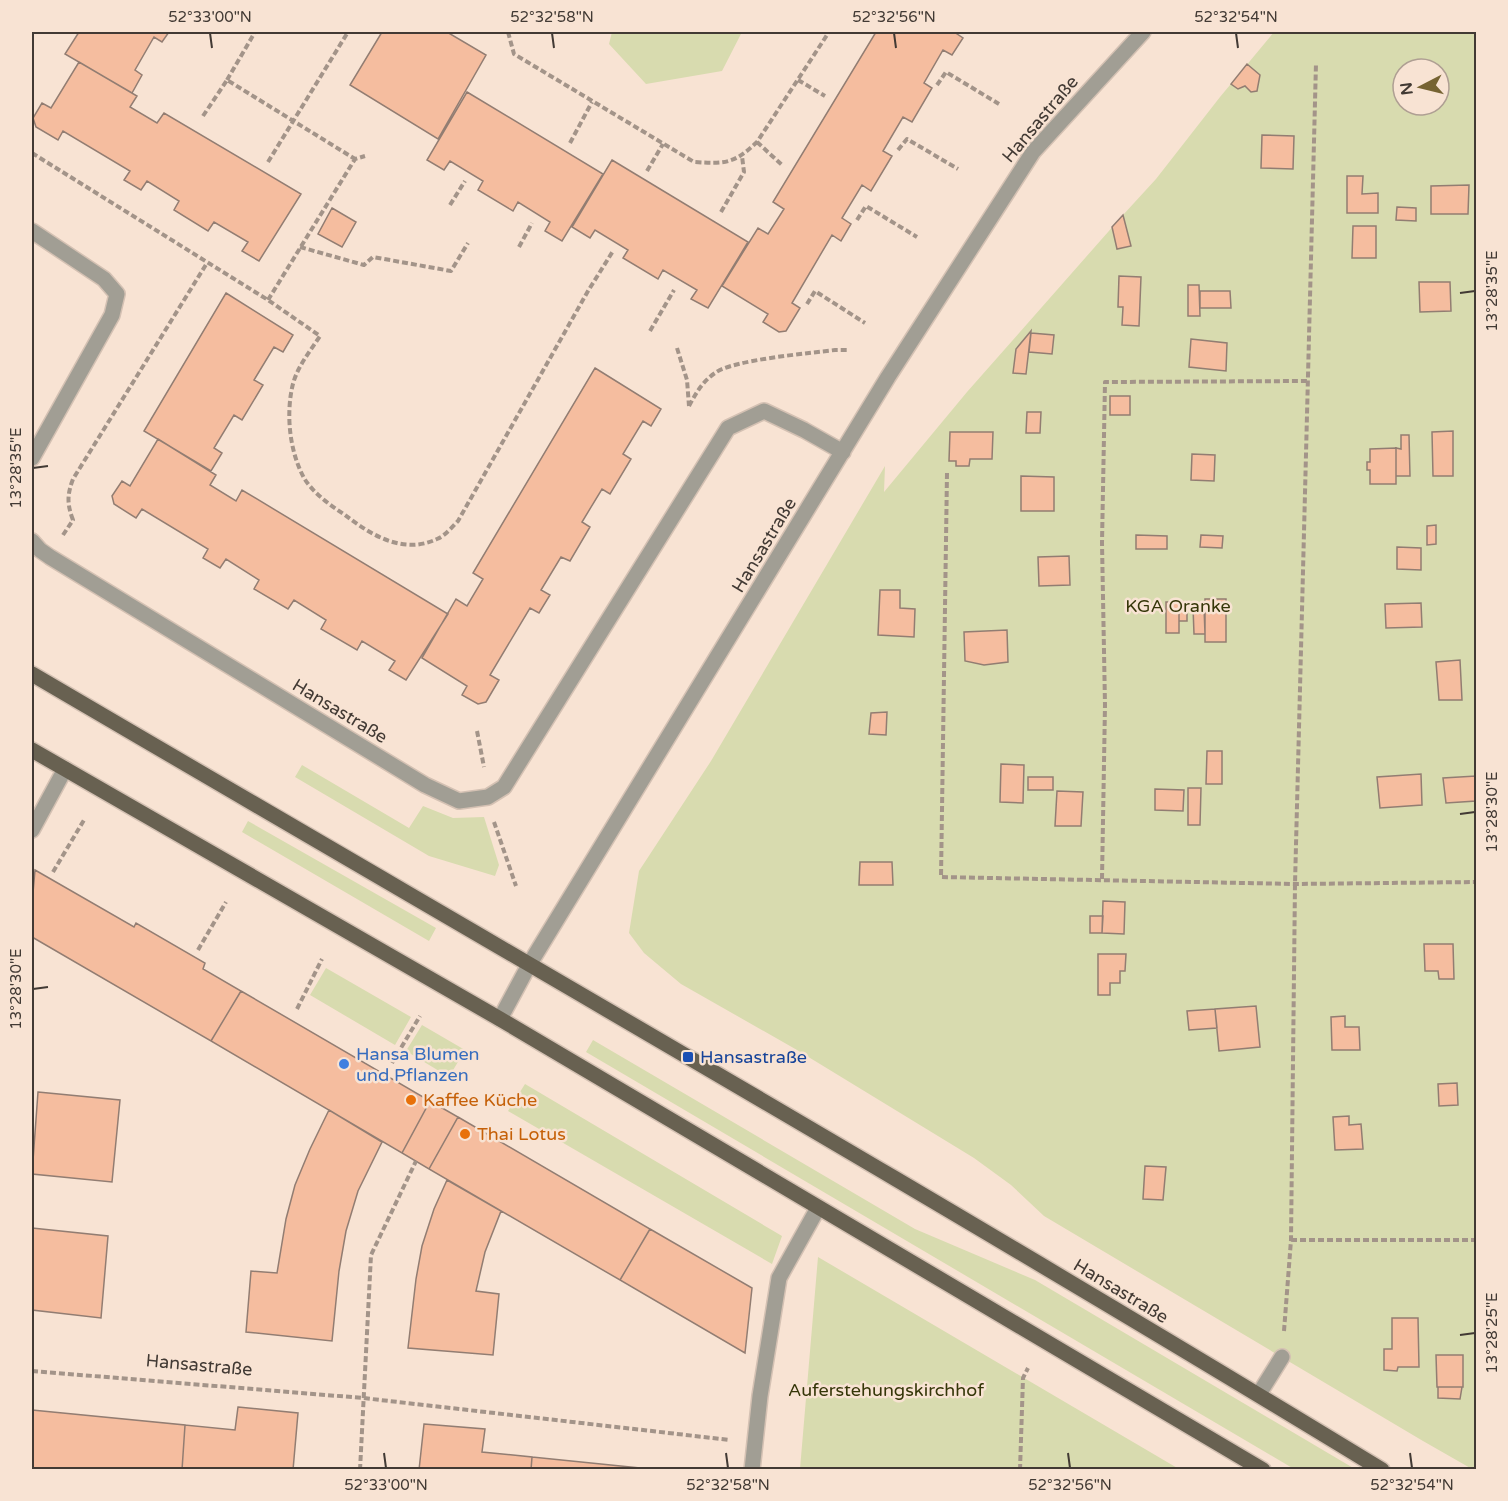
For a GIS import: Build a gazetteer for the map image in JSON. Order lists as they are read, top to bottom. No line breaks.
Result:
{"streets":{"main road":["Hansastraße"]},"parks":["KGA Oranke","Auferstehungskirchhof"],"places":{"transit":["Hansastraße"],"other":["Hansa Blumen und Pflanzen","Kaffee Küche","Thai Lotus"]},"north":"left","coordinates":["52°33'00\"N","52°32'58\"N","52°32'56\"N","52°32'54\"N","13°28'35\"E","13°28'30\"E","13°28'25\"E"]}
